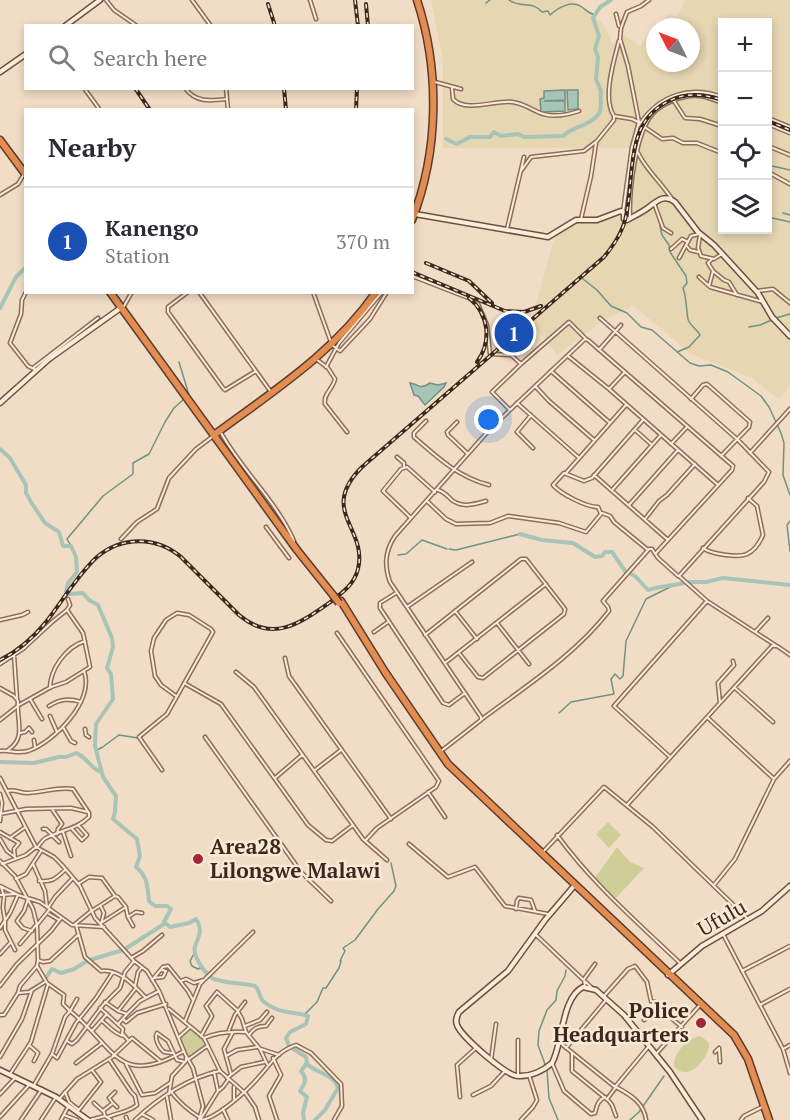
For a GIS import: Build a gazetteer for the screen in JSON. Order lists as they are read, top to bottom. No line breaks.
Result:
{"streets":{"street":["Ufulu"]},"places":["Area28 Lilongwe Malawi","Police Headquarters"],"north":"top left","page":{"map_buttons":["+","−"],"search":"Search here","heading":"Nearby","list":[{"mark":"1","name":"Kanengo","note":"Station","value":"370 m"}],"pins":"1"}}
